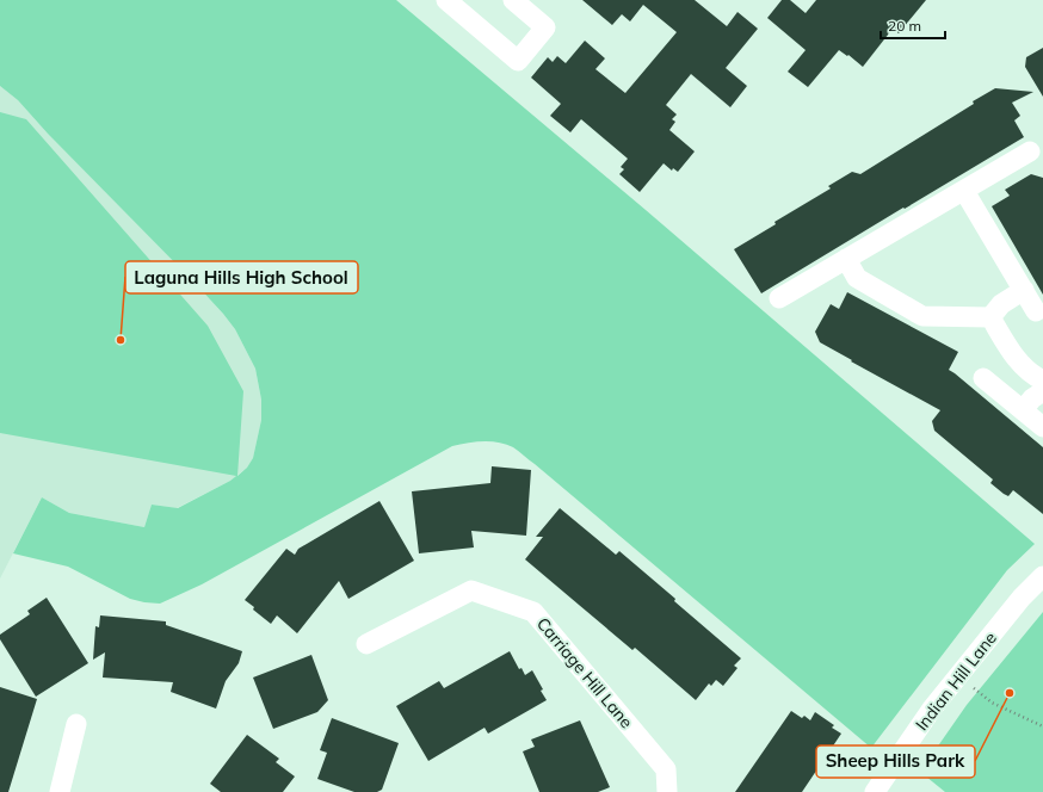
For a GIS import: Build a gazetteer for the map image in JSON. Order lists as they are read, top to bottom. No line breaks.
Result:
{"streets":{"street":["Carriage Hill Lane","Indian Hill Lane"]},"places":["Laguna Hills High School","Sheep Hills Park"],"scale_bar":"20 m"}
